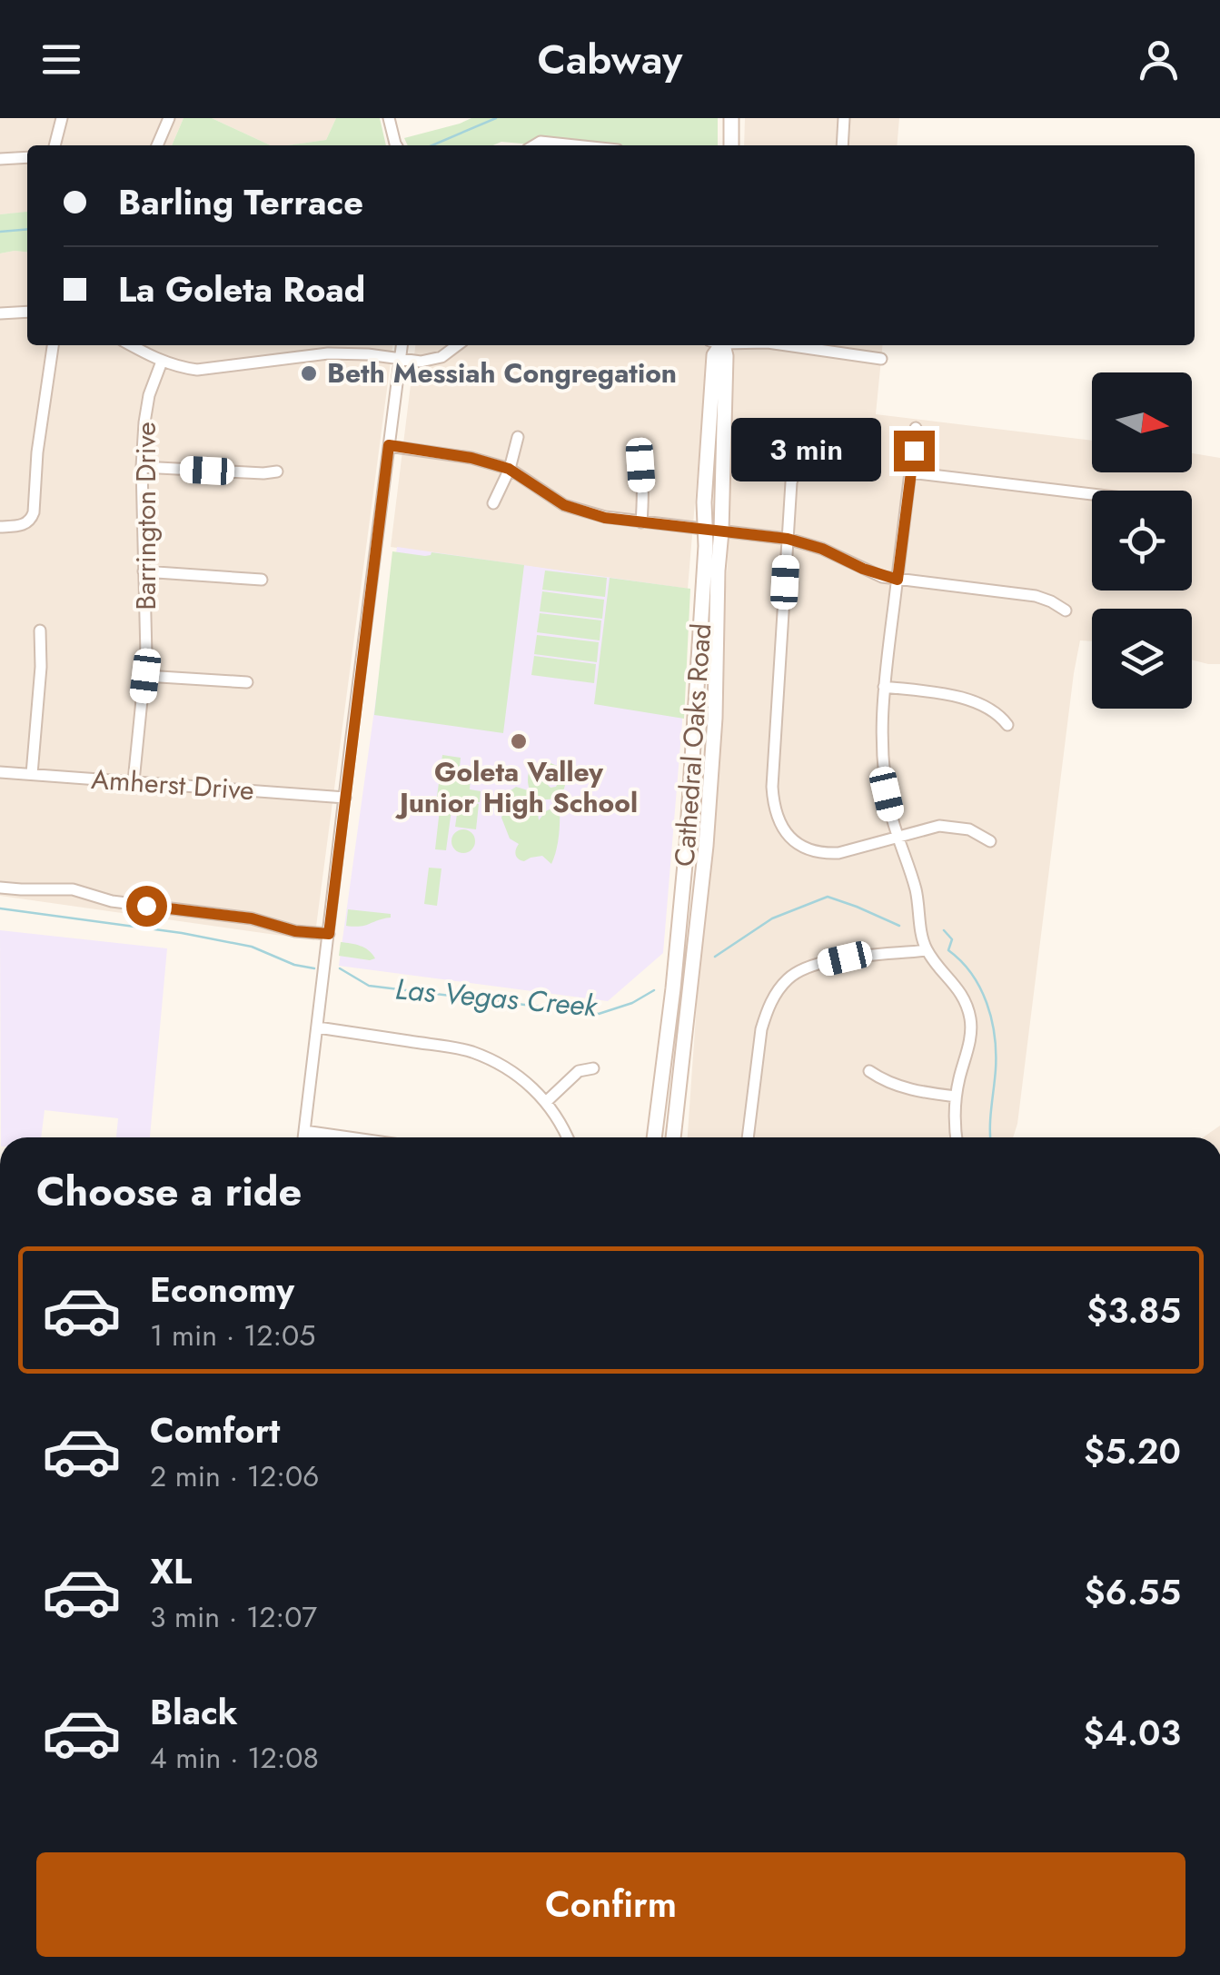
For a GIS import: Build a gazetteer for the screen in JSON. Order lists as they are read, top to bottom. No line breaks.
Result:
{"streets":{"main road":["Cathedral Oaks Road"],"street":["Barrington Drive","Amherst Drive"]},"crossings":[["Barrington Drive","Amherst Drive"]],"water":["Las Vegas Creek"],"places":["Beth Messiah Congregation","Goleta Valley Junior High School"],"north":"right","page":{"header":"Cabway","banner":["Barling Terrace","La Goleta Road"],"bubble":"3 min","heading":"Choose a ride","list":[{"name":"Economy","note":"1 min · 12:05","value":"$3.85"},{"name":"Comfort","note":"2 min · 12:06","value":"$5.20"},{"name":"XL","note":"3 min · 12:07","value":"$6.55"},{"name":"Black","note":"4 min · 12:08","value":"$4.03"}],"buttons":"Confirm"}}
